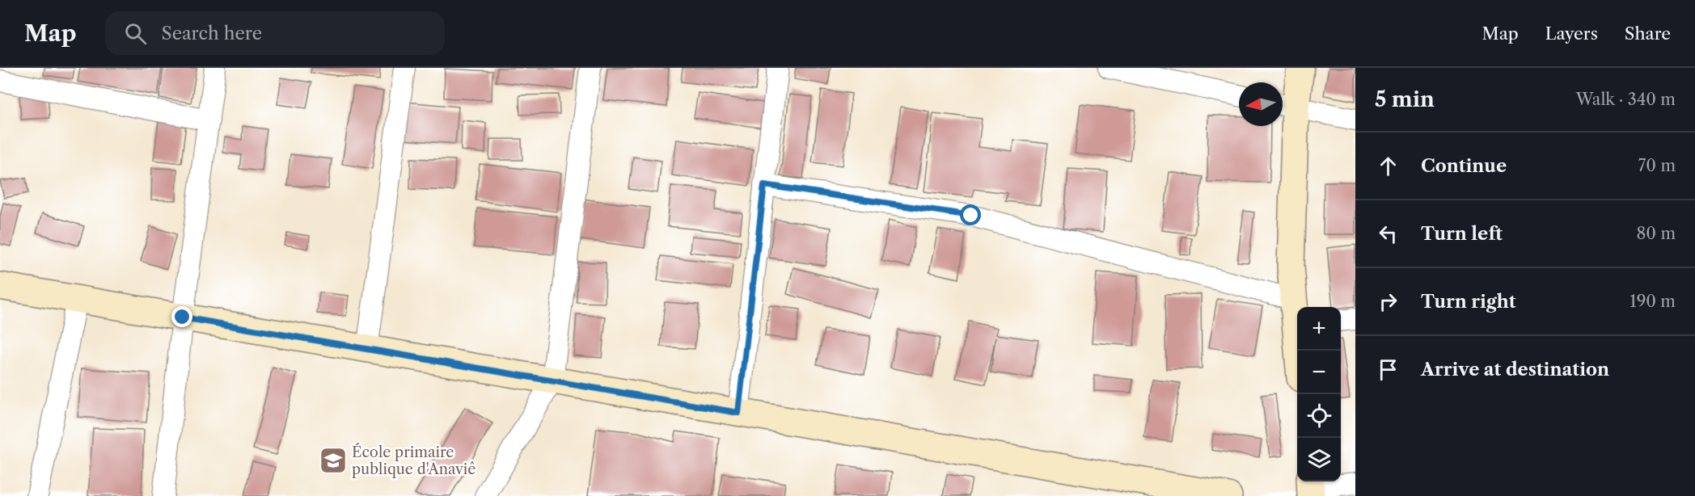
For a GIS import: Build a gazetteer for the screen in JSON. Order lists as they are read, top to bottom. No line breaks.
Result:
{"places":{"school or university":["École primaire publique d'Anaviê"]},"north":"left","page":{"header":"Map","search":"Search here","nav":["Map","Layers","Share"],"heading":["5 min","Walk · 340 m"],"list":[["Continue","70 m"],["Turn left","80 m"],["Turn right","190 m"],"Arrive at destination"],"map_buttons":["+","−"]}}
